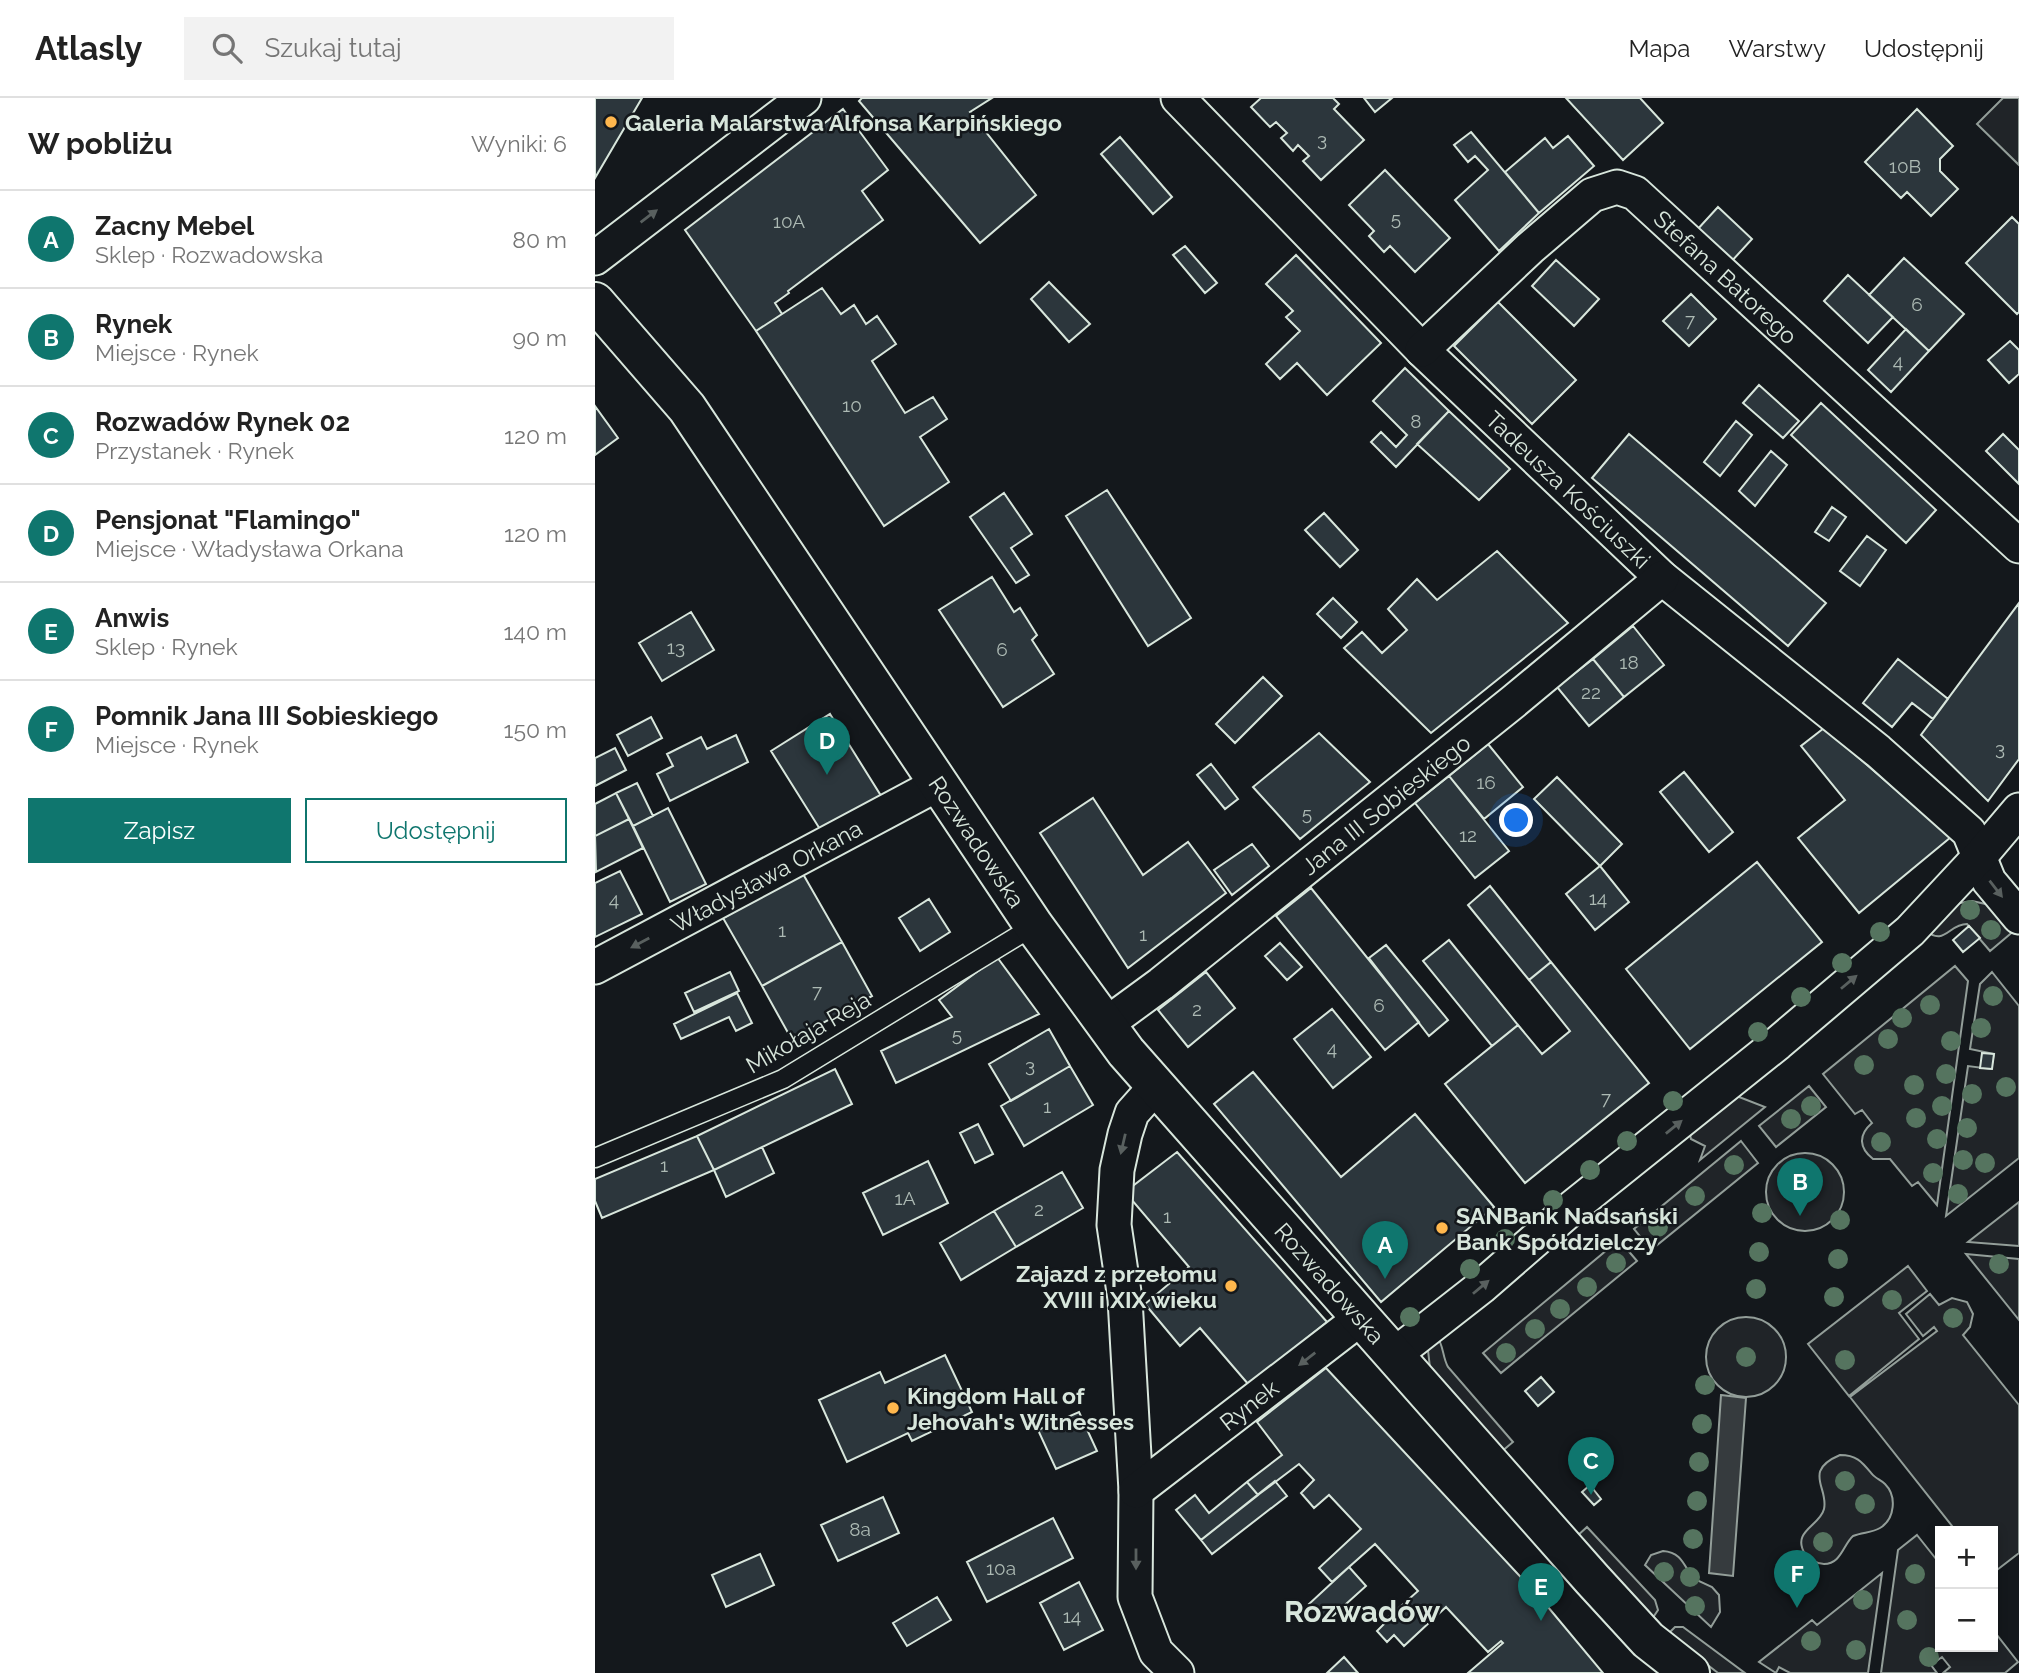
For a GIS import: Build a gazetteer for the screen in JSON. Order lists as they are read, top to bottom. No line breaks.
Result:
{"streets":{"street":["Stefana Batorego","Tadeusza Kościuszki","Jana III Sobieskiego","Rozwadowska","Władysława Orkana","Rynek"],"lane":["Mikołaja Reja"]},"crossings":[["Stefana Batorego","Tadeusza Kościuszki"],["Tadeusza Kościuszki","Jana III Sobieskiego"],["Jana III Sobieskiego","Rozwadowska"],["Rozwadowska","Władysława Orkana"],["Rozwadowska","Mikołaja Reja"],["Rozwadowska","Rynek"]],"one_way":["Władysława Orkana","Rynek"],"districts":["Rozwadów"],"places":["Galeria Malarstwa Alfonsa Karpińskiego","SANBank Nadsański Bank Spółdzielczy","Zajazd z przełomu XVIII i XIX wieku","Kingdom Hall of Jehovah's Witnesses"],"house_numbers":["3","10B","5","10A","6","7","4","10","8","13","6","18","22","3","16","5","12","14","4","1","1","7","6","2","5","4","3","7","1","1","1A","2","1","8a","10a","14"],"page":{"header":"Atlasly","search":"Szukaj tutaj","nav":["Mapa","Warstwy","Udostępnij"],"heading":["W pobliżu","Wyniki: 6"],"list":[{"mark":"A","name":"Zacny Mebel","note":"Sklep · Rozwadowska","value":"80 m"},{"mark":"B","name":"Rynek","note":"Miejsce · Rynek","value":"90 m"},{"mark":"C","name":"Rozwadów Rynek 02","note":"Przystanek · Rynek","value":"120 m"},{"mark":"D","name":"Pensjonat \"Flamingo\"","note":"Miejsce · Władysława Orkana","value":"120 m"},{"mark":"E","name":"Anwis","note":"Sklep · Rynek","value":"140 m"},{"mark":"F","name":"Pomnik Jana III Sobieskiego","note":"Miejsce · Rynek","value":"150 m"}],"pins":["D","B","A","C","F","E"],"buttons":["Zapisz","Udostępnij"],"map_buttons":["+","−"]}}
